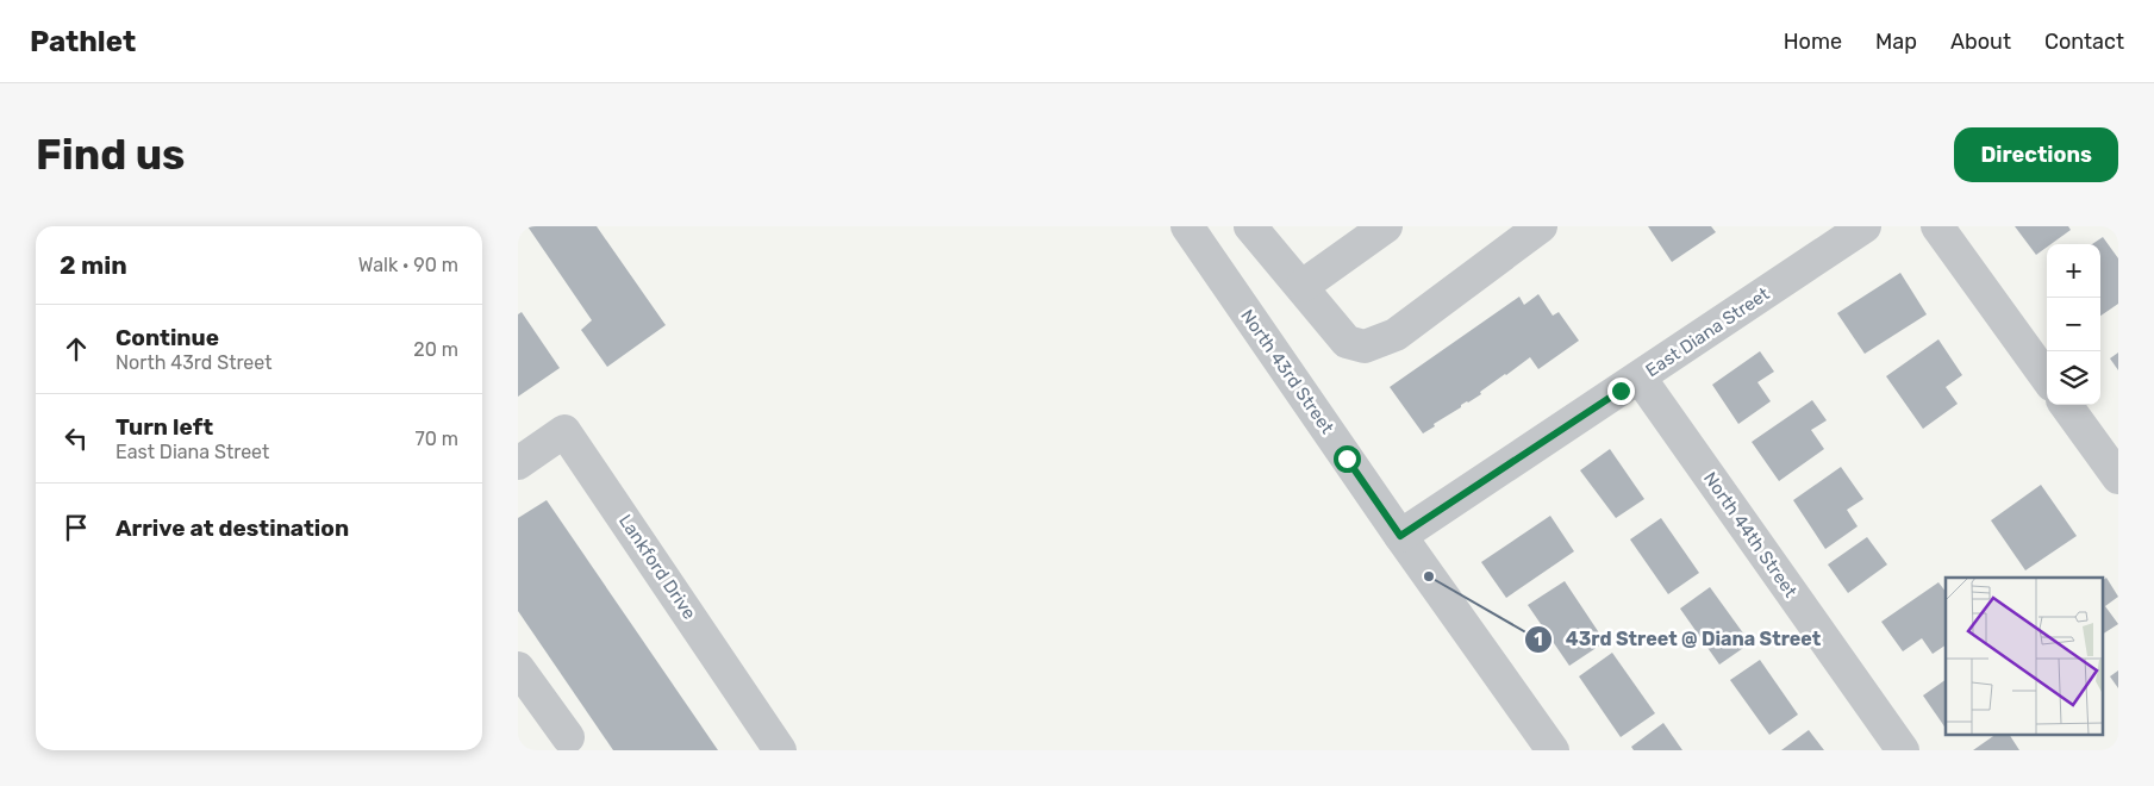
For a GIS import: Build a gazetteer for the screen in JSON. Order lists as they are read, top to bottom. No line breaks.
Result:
{"streets":{"street":["East Diana Street","North 43rd Street","North 44th Street","Lankford Drive"]},"crossings":[["East Diana Street","North 43rd Street"],["East Diana Street","North 44th Street"]],"places":["43rd Street @ Diana Street"],"page":{"header":"Pathlet","nav":["Home","Map","About","Contact"],"buttons":"Directions","title":"Find us","heading":["2 min","Walk · 90 m"],"map_buttons":["+","−"],"list":[["Continue","North 43rd Street","20 m"],["Turn left","East Diana Street","70 m"],"Arrive at destination"]}}
